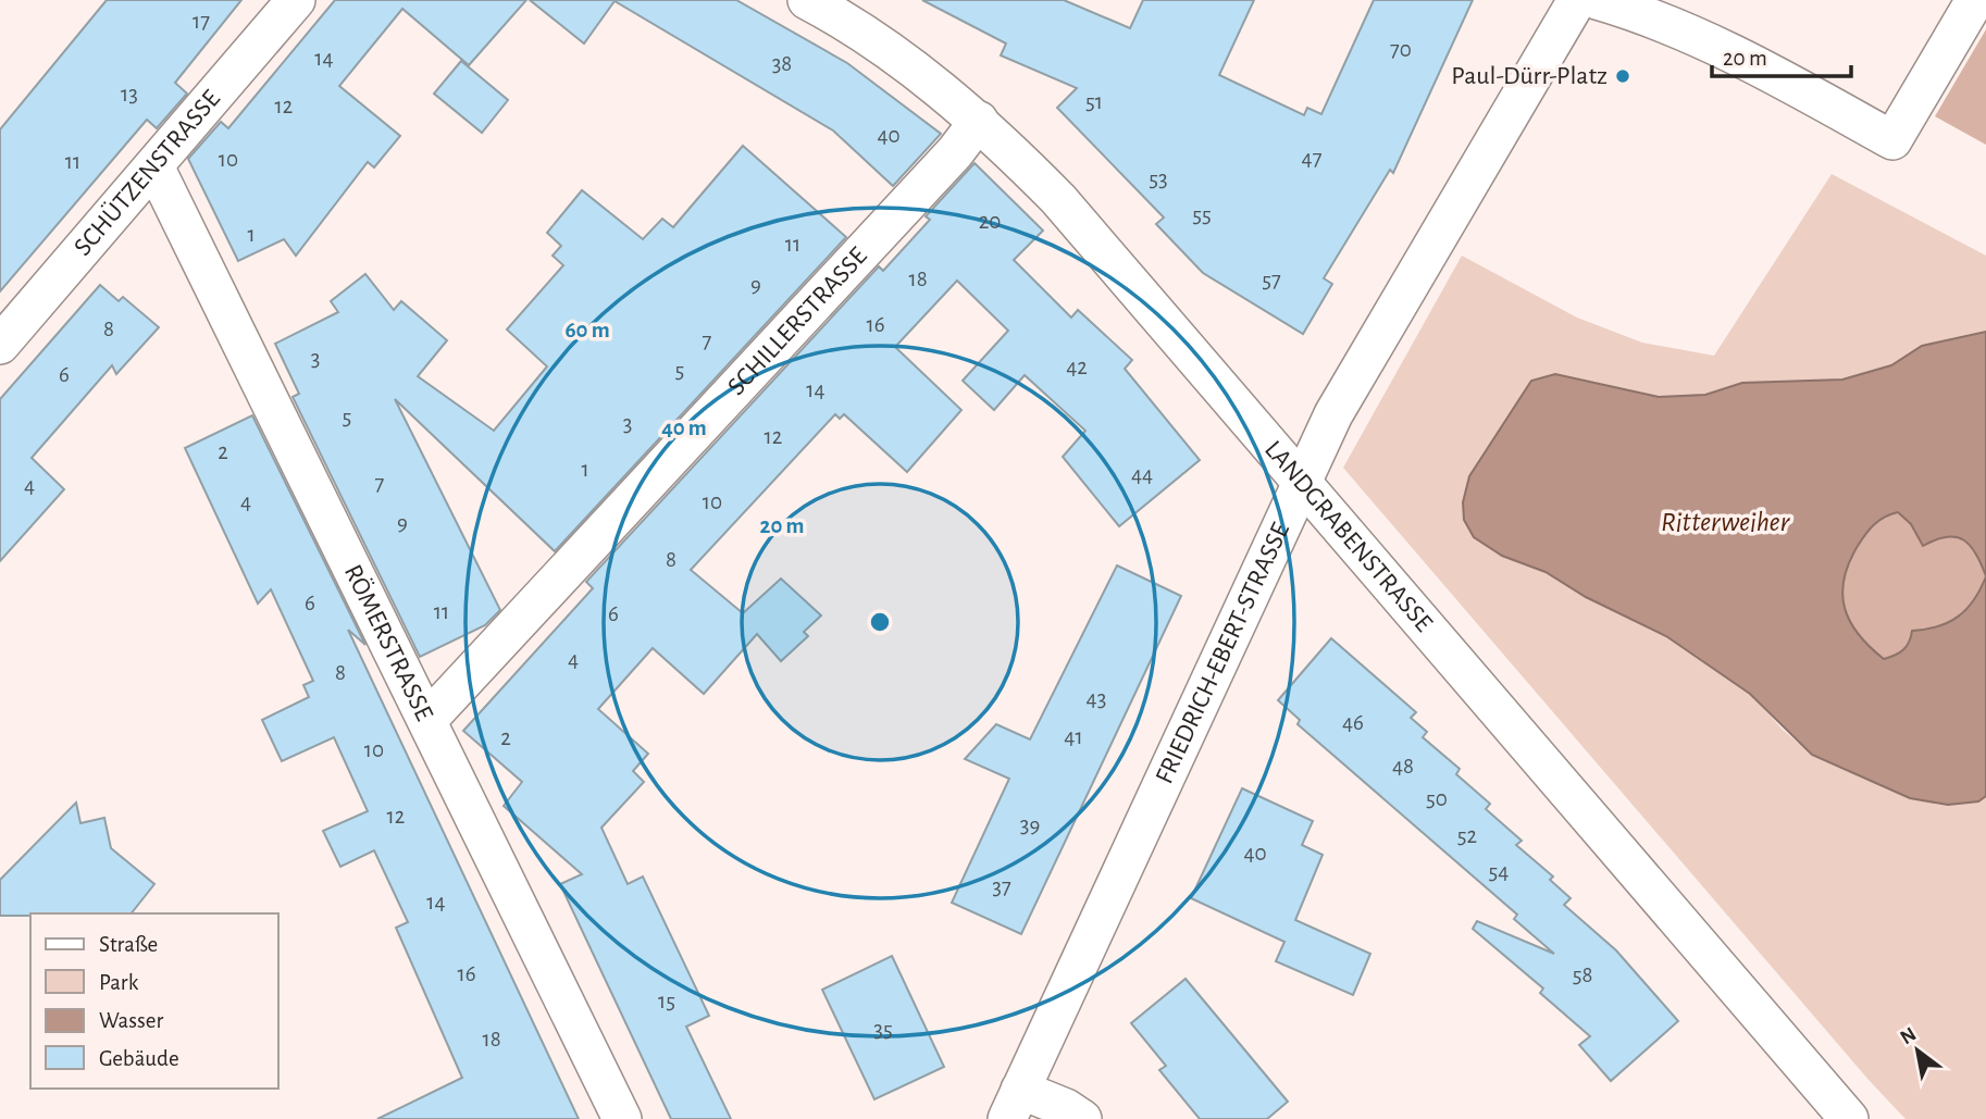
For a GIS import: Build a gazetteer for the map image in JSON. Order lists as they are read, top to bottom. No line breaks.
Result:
{"streets":{"street":["SCHÜTZENSTRASSE","SCHILLERSTRASSE","LANDGRABENSTRASSE","RÖMERSTRASSE","FRIEDRICH-EBERT-STRASSE"]},"crossings":[["SCHÜTZENSTRASSE","RÖMERSTRASSE"],["SCHILLERSTRASSE","LANDGRABENSTRASSE"],["SCHILLERSTRASSE","RÖMERSTRASSE"],["LANDGRABENSTRASSE","FRIEDRICH-EBERT-STRASSE"]],"water":["Ritterweiher"],"places":["Paul-Dürr-Platz"],"house_numbers":["17","70","14","38","13","51","12","40","47","10","11","53","55","20","1","11","18","57","9","16","8","7","3","42","5","6","14","5","3","12","2","1","44","7","4","4","10","9","8","6","11","6","4","8","43","46","41","2","10","48","50","12","39","52","40","54","37","14","16","58","15","35","18"],"legend":["Straße","Park","Wasser","Gebäude"],"scale_bar":"20 m","north":"top left","rings":["60 m","40 m","20 m"]}
